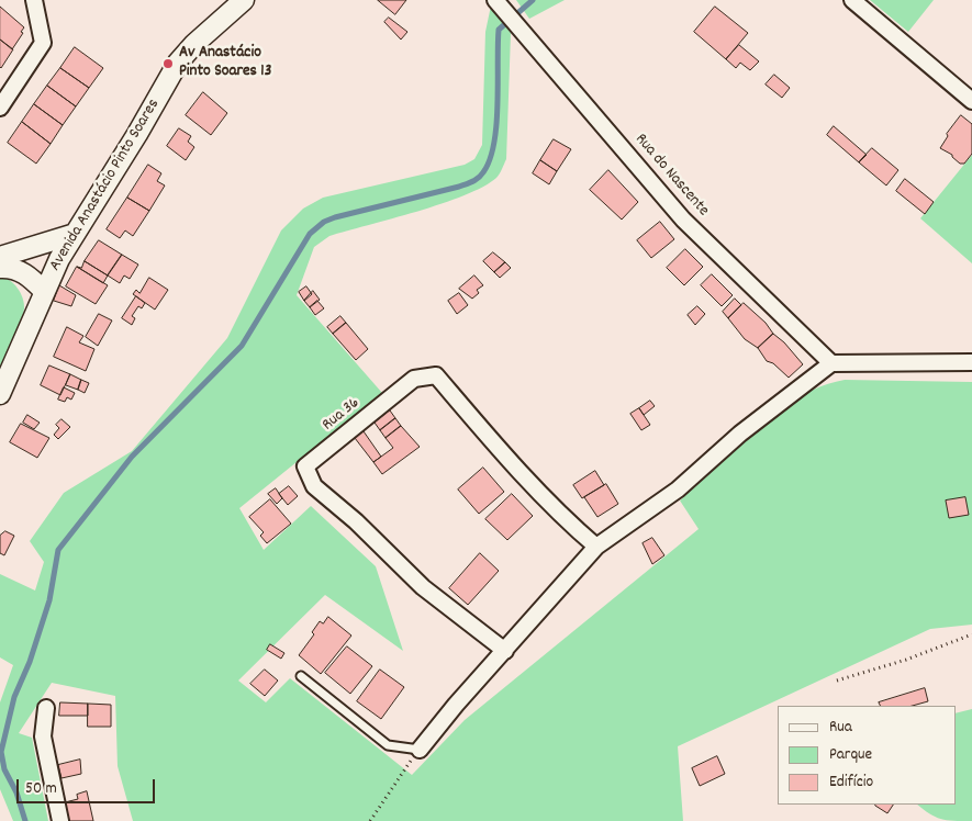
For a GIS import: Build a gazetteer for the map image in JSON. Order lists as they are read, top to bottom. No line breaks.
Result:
{"streets":{"street":["Rua do Nascente","Avenida Anastácio Pinto Soares","Rua 36"]},"places":["Av Anastácio Pinto Soares 13"],"legend":["Rua","Parque","Edifício"],"scale_bar":"50 m"}
